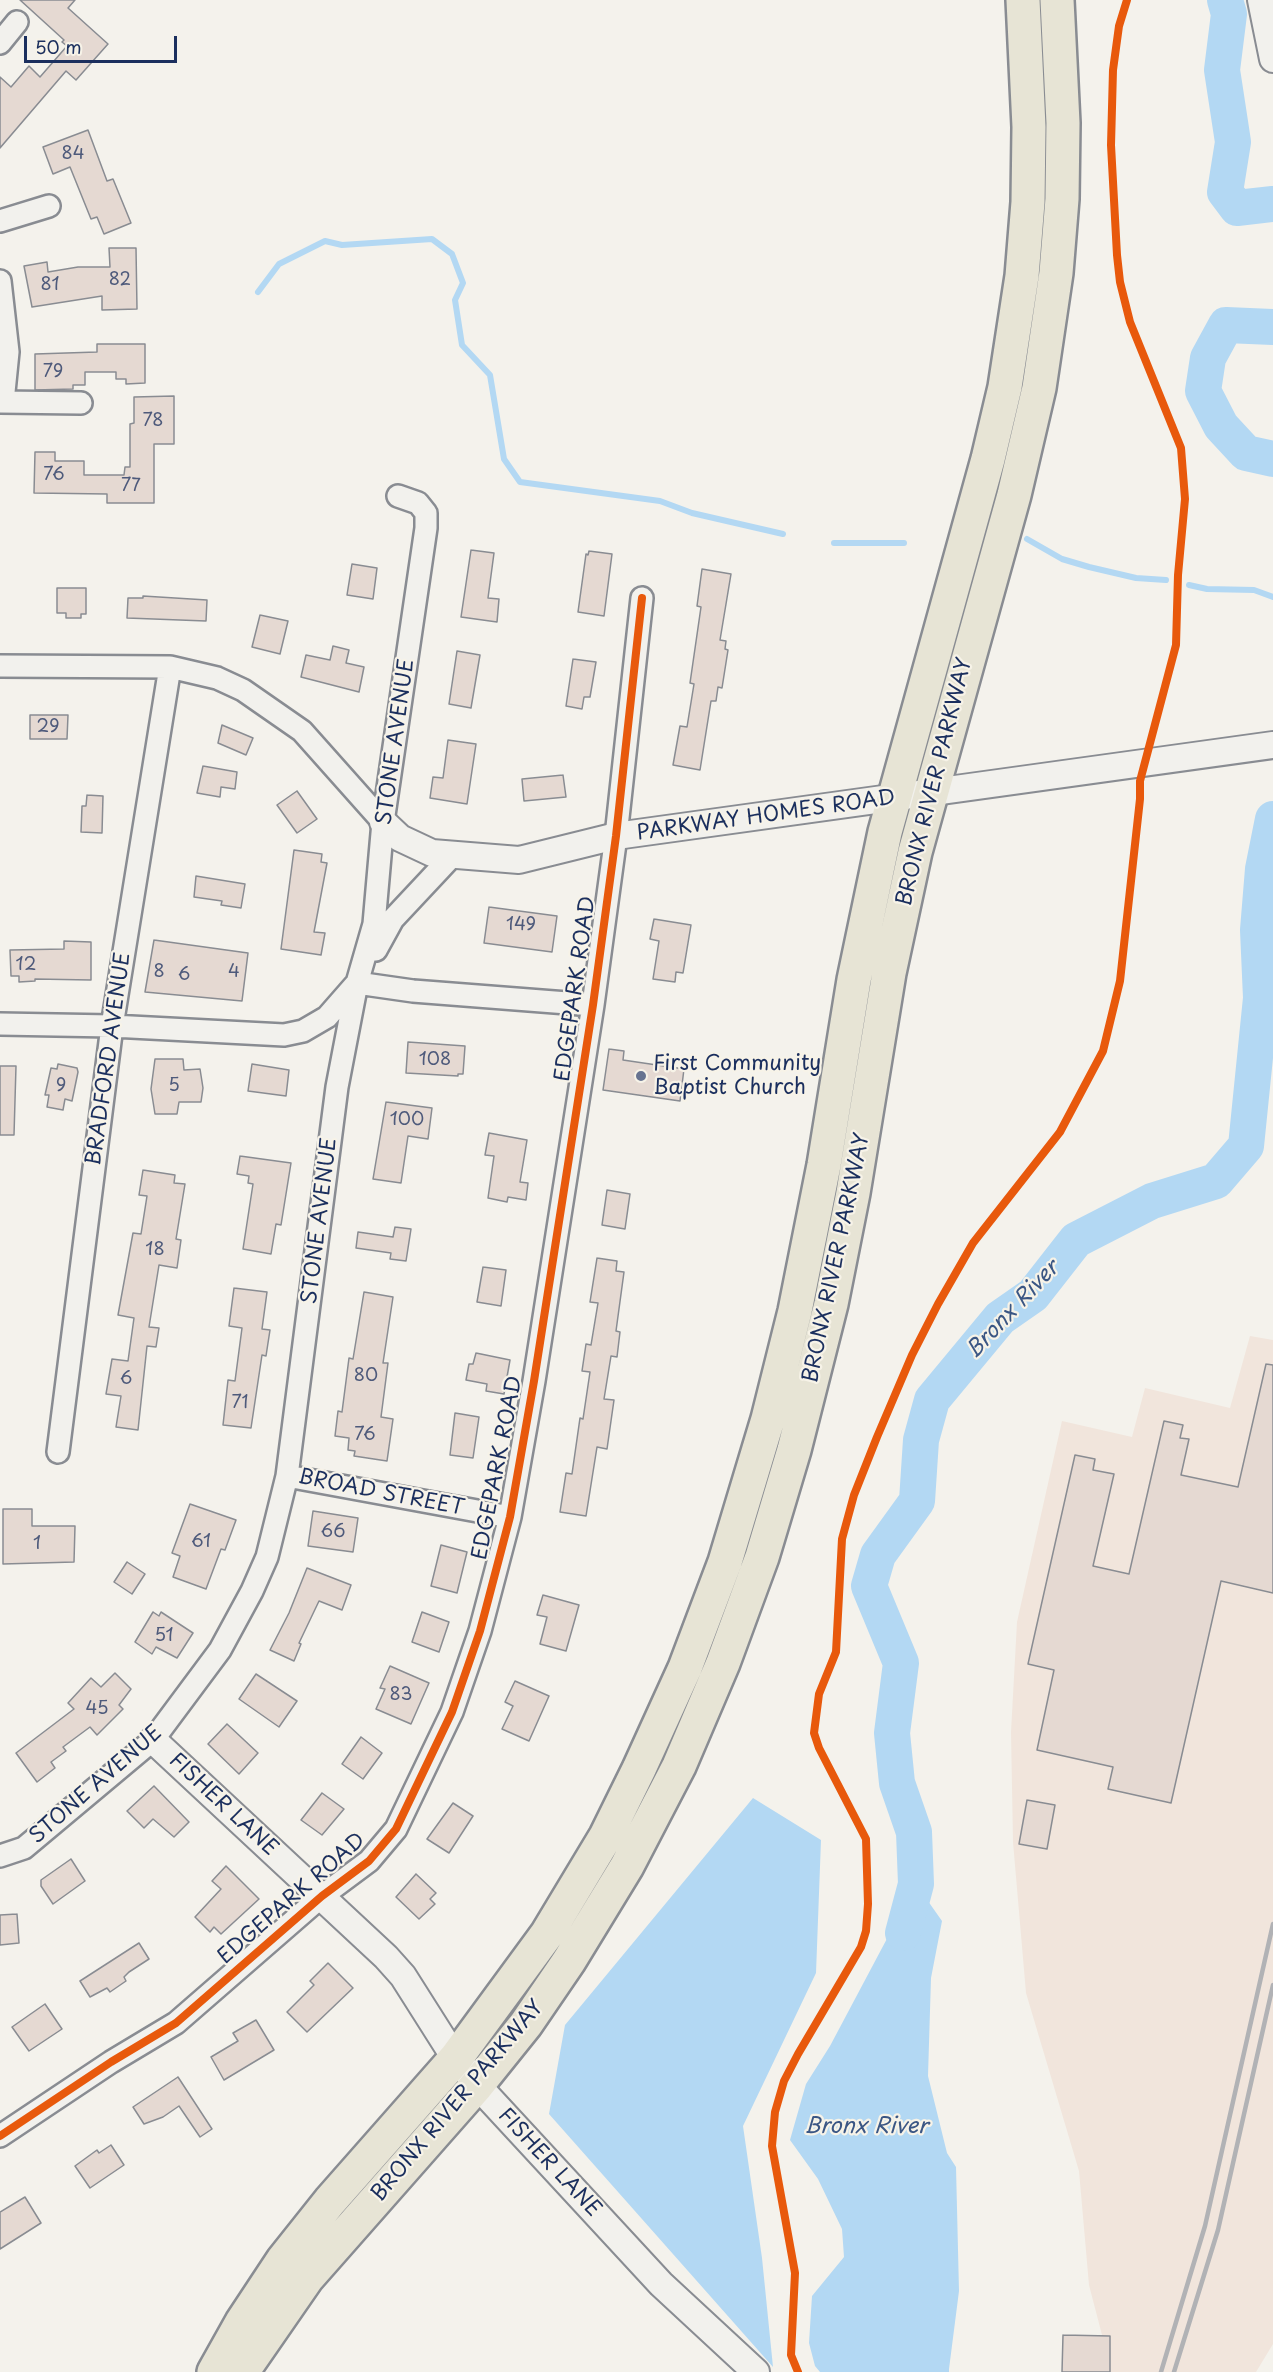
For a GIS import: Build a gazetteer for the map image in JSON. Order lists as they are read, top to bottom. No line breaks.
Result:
{"streets":{"highway":["BRONX RIVER PARKWAY"],"street":["STONE AVENUE","PARKWAY HOMES ROAD","EDGEPARK ROAD","BRADFORD AVENUE","BROAD STREET","FISHER LANE"]},"crossings":[["STONE AVENUE","PARKWAY HOMES ROAD"],["STONE AVENUE","BROAD STREET"],["STONE AVENUE","FISHER LANE"],["BRONX RIVER PARKWAY","PARKWAY HOMES ROAD"],["BRONX RIVER PARKWAY","FISHER LANE"],["PARKWAY HOMES ROAD","EDGEPARK ROAD"],["EDGEPARK ROAD","BROAD STREET"],["EDGEPARK ROAD","FISHER LANE"]],"water":["Bronx River"],"places":["First Community Baptist Church"],"house_numbers":["84","82","81","79","78","76","77","29","149","12","8","4","6","108","9","5","100","18","80","6","71","76","66","61","1","51","83","45"],"scale_bar":"50 m"}
